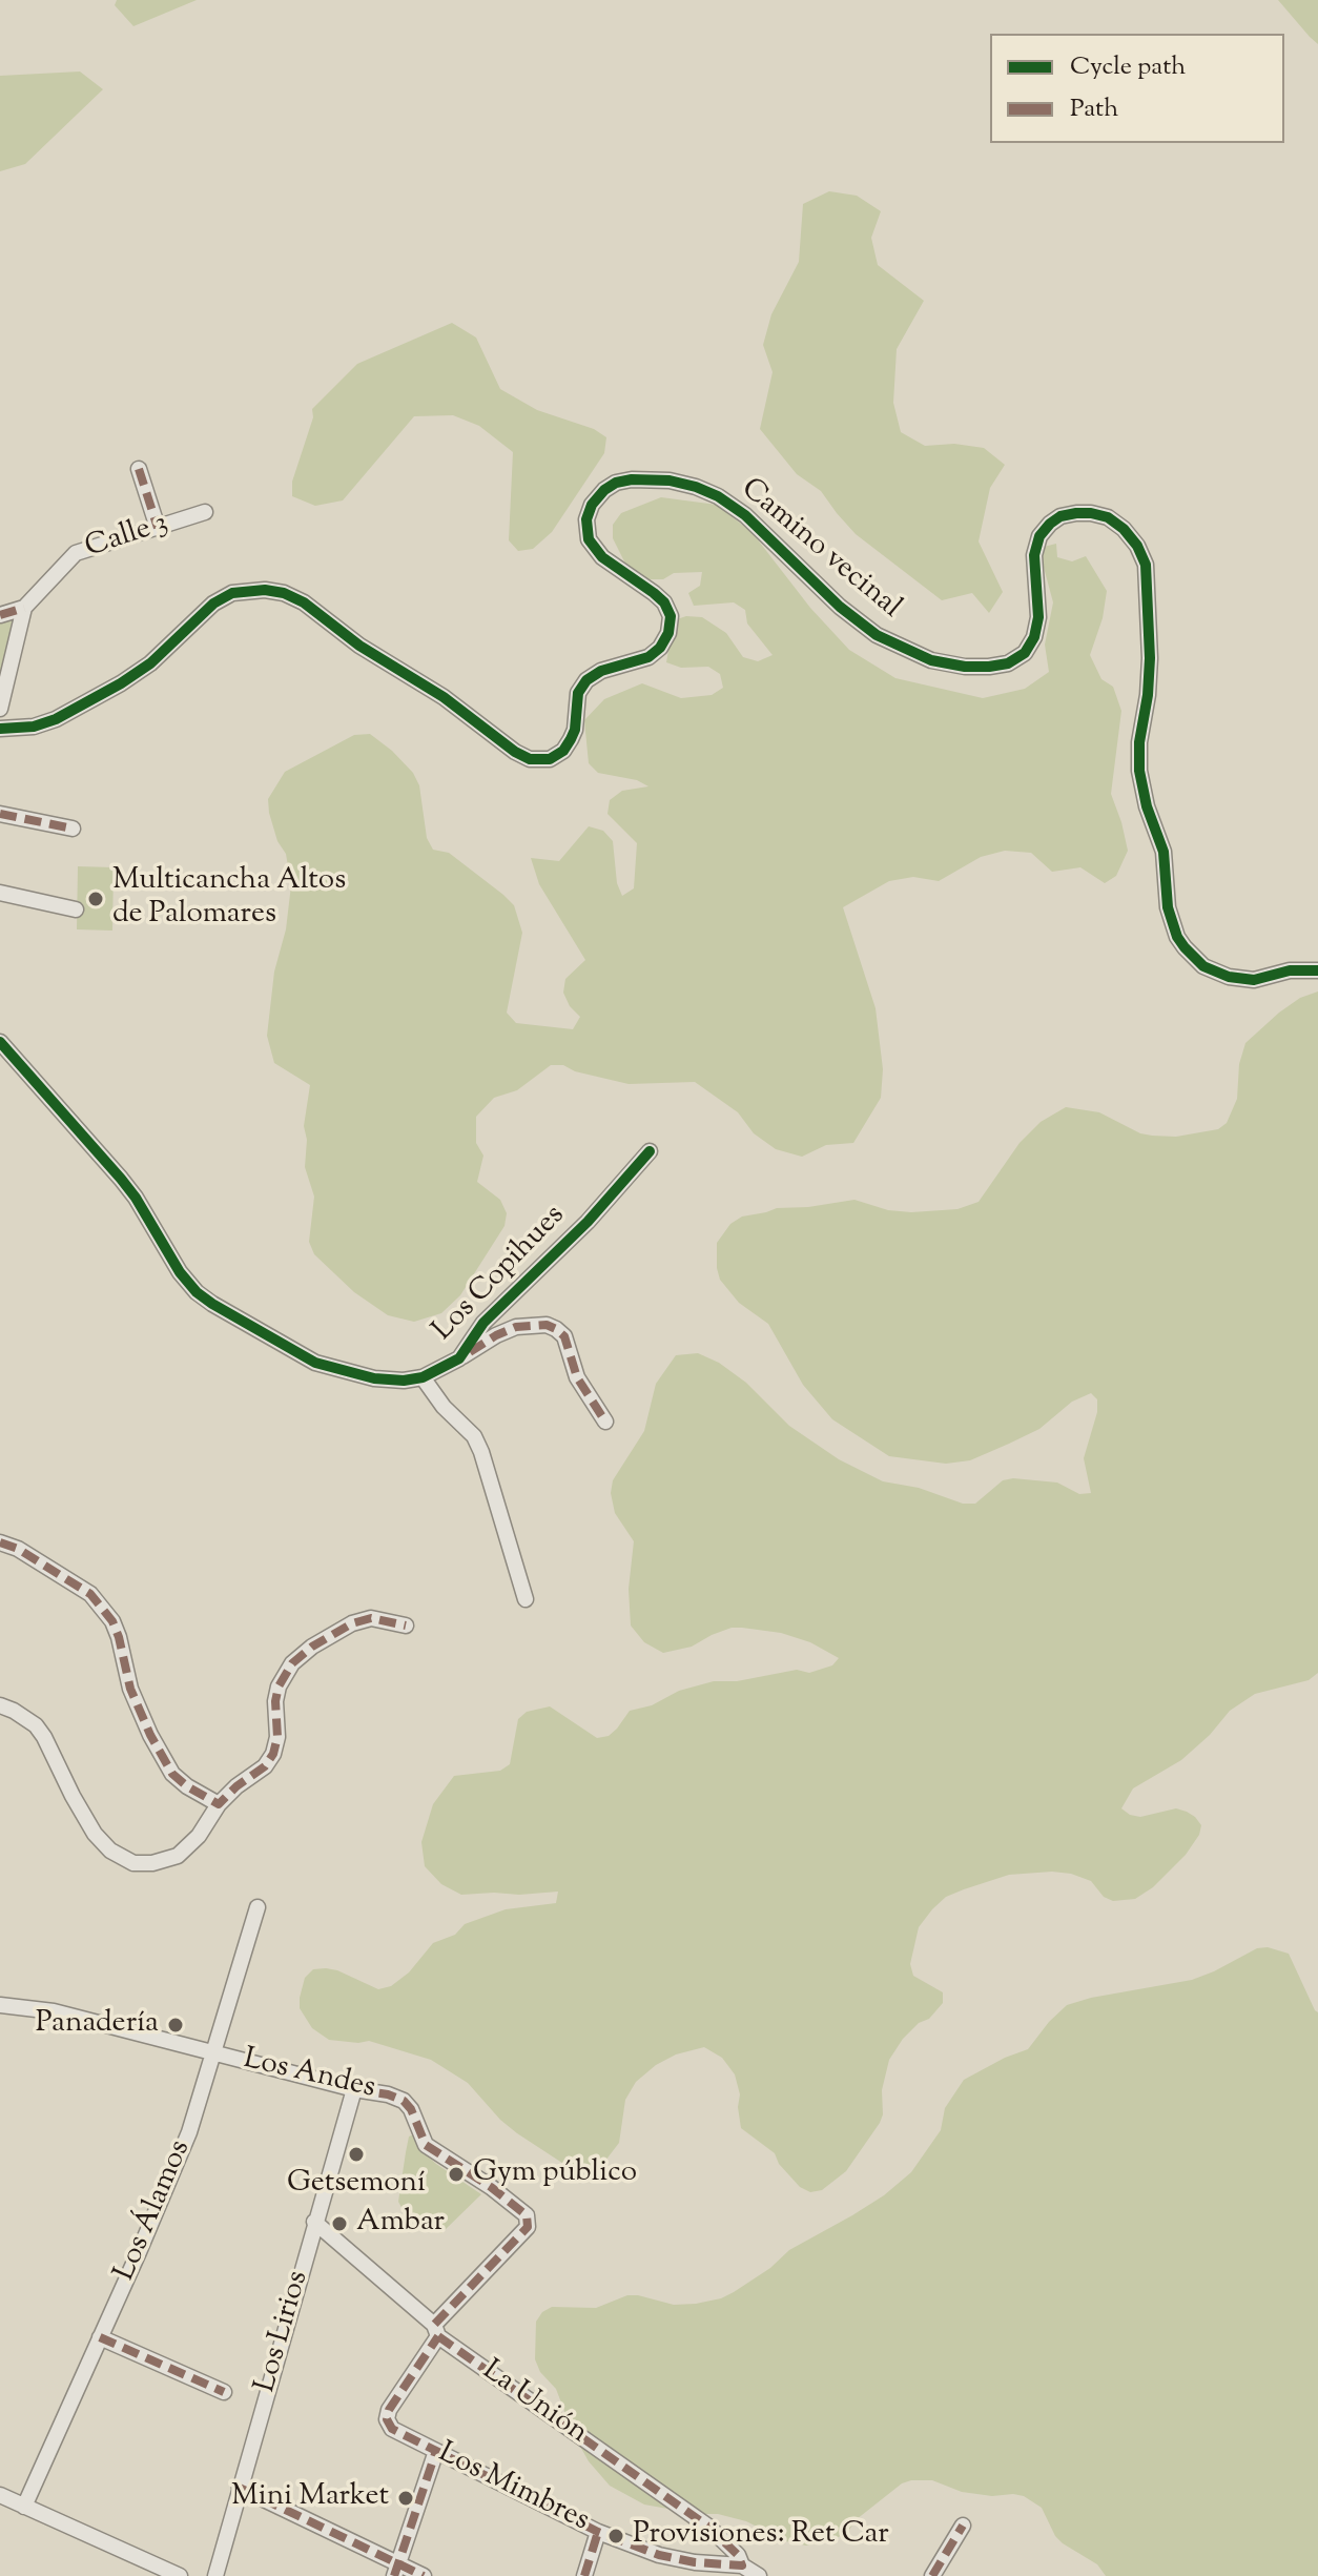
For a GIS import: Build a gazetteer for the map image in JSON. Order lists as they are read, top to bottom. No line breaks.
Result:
{"streets":{"street":["Calle 3","Camino vecinal","Los Copihues","Los Andes","Los Álamos","Los Lirios","La Unión","Los Mimbres"]},"crossings":[["Los Andes","Los Álamos"],["Los Andes","Los Lirios"],["Los Andes","La Unión"],["Los Andes","Los Mimbres"],["Los Lirios","La Unión"],["La Unión","Los Mimbres"]],"places":["Multicancha Altos de Palomares","Panadería","Getsemoní","Gym público","Ambar","Mini Market","Provisiones: Ret Car"],"legend":["Cycle path","Path"]}
